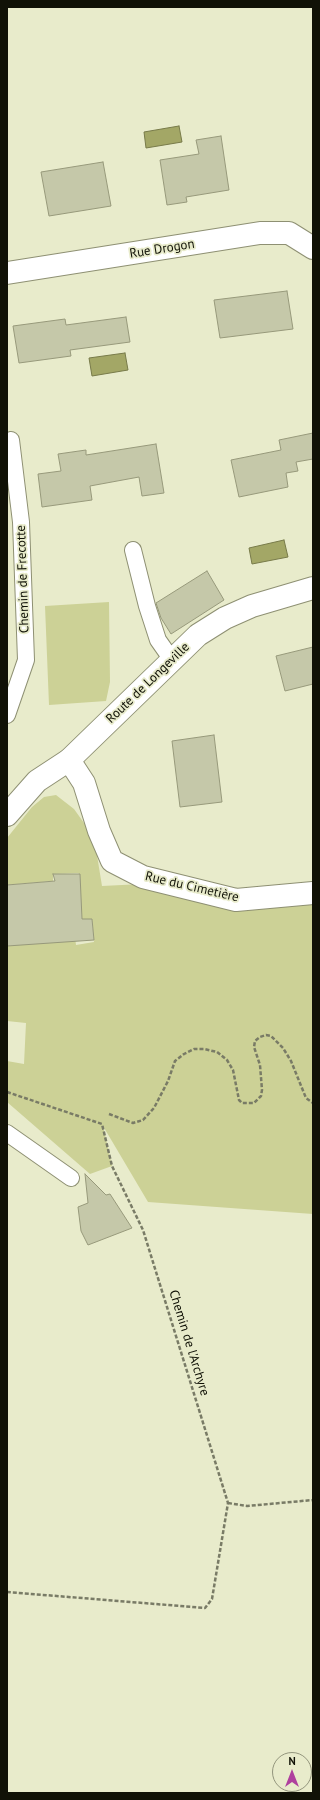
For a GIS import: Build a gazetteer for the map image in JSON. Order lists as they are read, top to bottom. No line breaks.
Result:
{"streets":{"street":["Rue Drogon","Route de Longeville","Rue du Cimetière"],"lane":["Chemin de Frecotte"],"path":["Chemin de l'Archyre"]},"crossings":[["Route de Longeville","Rue du Cimetière"]],"north":"top"}
